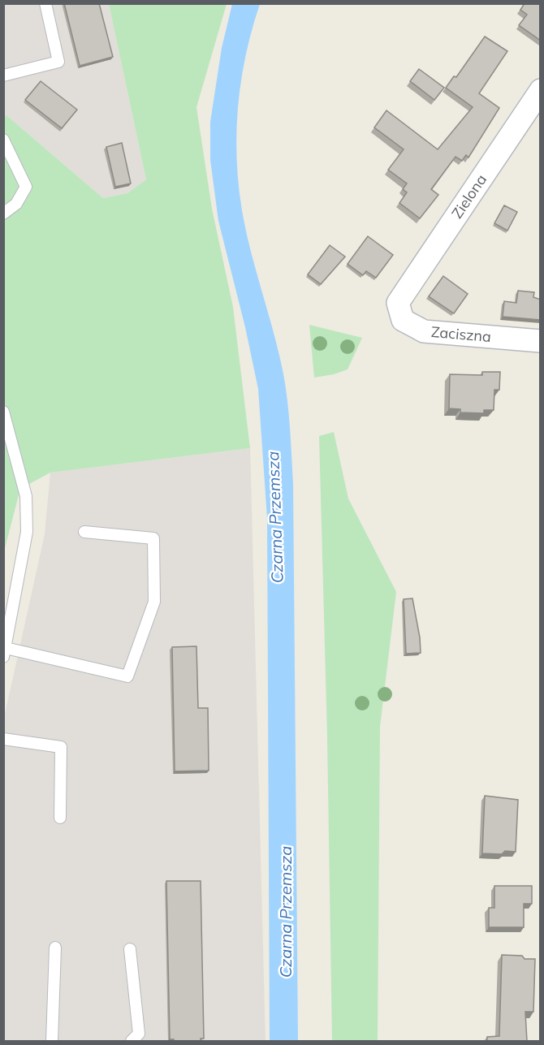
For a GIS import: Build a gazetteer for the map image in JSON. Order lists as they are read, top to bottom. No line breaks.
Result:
{"streets":{"street":["Zielona","Zaciszna"]},"crossings":[["Zielona","Zaciszna"]],"water":["Czarna Przemsza"]}
